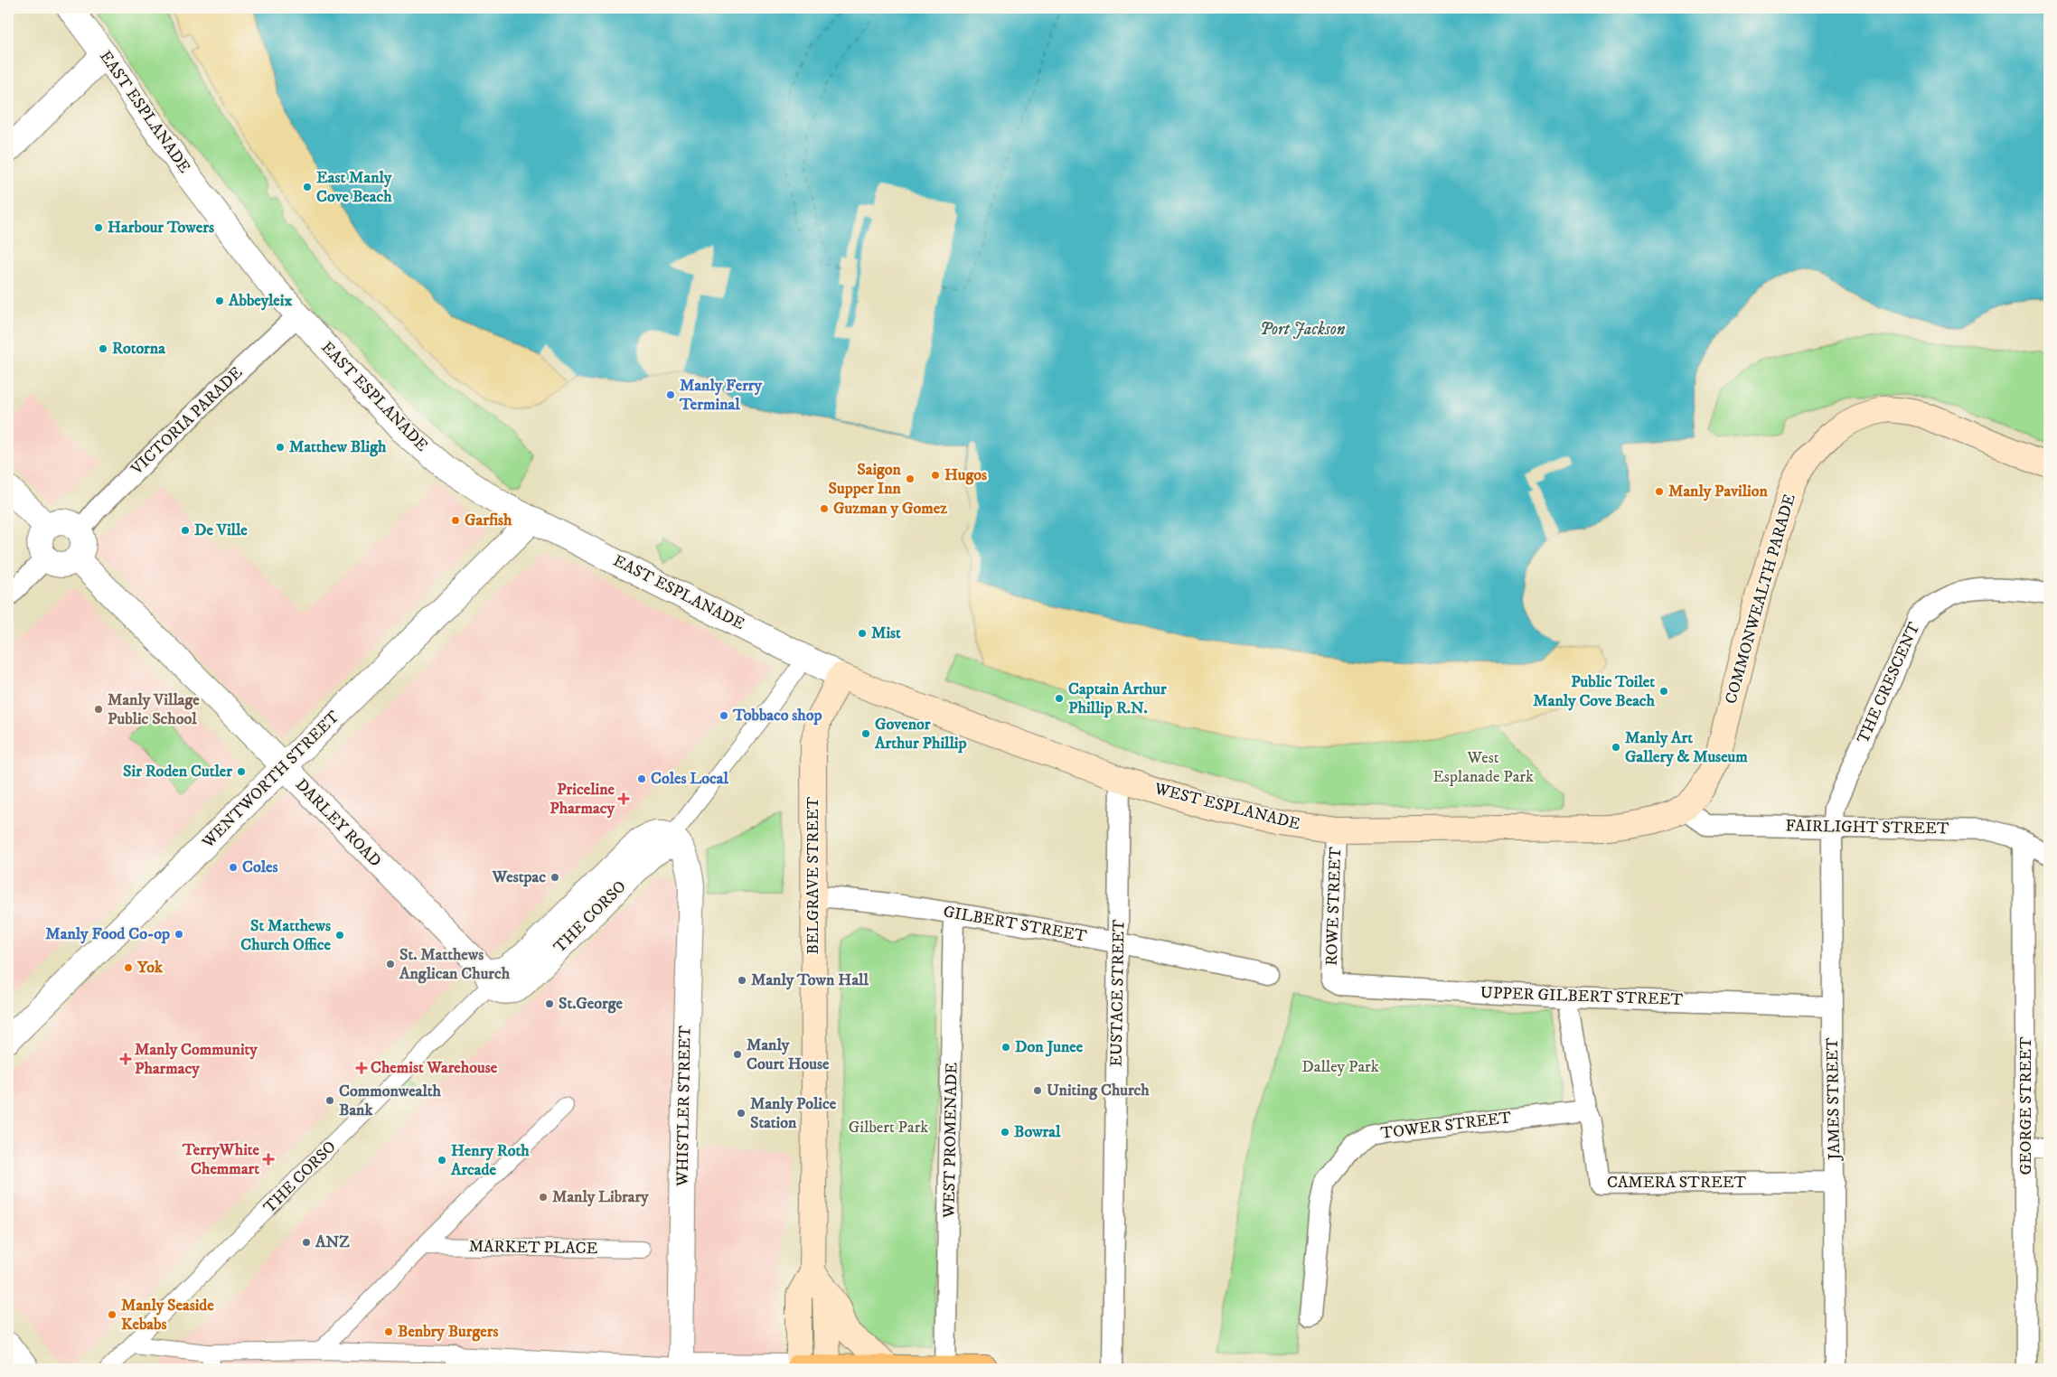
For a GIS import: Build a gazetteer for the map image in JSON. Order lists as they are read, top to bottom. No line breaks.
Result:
{"streets":{"main road":["COMMONWEALTH PARADE","WEST ESPLANADE","BELGRAVE STREET"],"street":["EAST ESPLANADE","VICTORIA PARADE","THE CRESCENT","WENTWORTH STREET","DARLEY ROAD","FAIRLIGHT STREET","ROWE STREET","THE CORSO","GILBERT STREET","EUSTACE STREET","UPPER GILBERT STREET","JAMES STREET","WHISTLER STREET","GEORGE STREET","TOWER STREET","WEST PROMENADE","CAMERA STREET","MARKET PLACE"]},"crossings":[["EAST ESPLANADE","VICTORIA PARADE"],["EAST ESPLANADE","WENTWORTH STREET"],["EAST ESPLANADE","WEST ESPLANADE"],["EAST ESPLANADE","BELGRAVE STREET"],["VICTORIA PARADE","DARLEY ROAD"],["COMMONWEALTH PARADE","WEST ESPLANADE"],["COMMONWEALTH PARADE","FAIRLIGHT STREET"],["THE CRESCENT","FAIRLIGHT STREET"],["THE CRESCENT","JAMES STREET"],["WENTWORTH STREET","DARLEY ROAD"],["WEST ESPLANADE","FAIRLIGHT STREET"],["WEST ESPLANADE","BELGRAVE STREET"],["WEST ESPLANADE","ROWE STREET"],["WEST ESPLANADE","EUSTACE STREET"],["DARLEY ROAD","THE CORSO"],["FAIRLIGHT STREET","JAMES STREET"],["FAIRLIGHT STREET","GEORGE STREET"],["BELGRAVE STREET","GILBERT STREET"],["ROWE STREET","UPPER GILBERT STREET"],["THE CORSO","WHISTLER STREET"],["GILBERT STREET","EUSTACE STREET"],["GILBERT STREET","WEST PROMENADE"],["UPPER GILBERT STREET","JAMES STREET"],["UPPER GILBERT STREET","CAMERA STREET"],["JAMES STREET","CAMERA STREET"],["TOWER STREET","CAMERA STREET"]],"water":["Port Jackson"],"parks":["West Esplanade Park","Dalley Park","Gilbert Park"],"places":{"other":["East Manly Cove Beach","Harbour Towers","Abbeyleix","Rotorna","Manly Ferry Terminal","Matthew Bligh","Hugos","Saigon Supper Inn","Manly Pavilion","Guzman y Gomez","Garfish","De Ville","Mist","Public Toilet Manly Cove Beach","Captain Arthur Phillip R.N.","Manly Village Public School","Tobbaco shop","Govenor Arthur Phillip","Manly Art Gallery & Museum","Sir Roden Cutler","Coles Local","Coles","Westpac","Manly Food Co-op","St Matthews Church Office","St. Matthews Anglican Church","Yok","Manly Town Hall","St.George","Don Junee","Manly Court House","Uniting Church","Commonwealth Bank","Manly Police Station","Bowral","Henry Roth Arcade","Manly Library","ANZ","Manly Seaside Kebabs","Benbry Burgers"],"health":["Priceline Pharmacy","Manly Community Pharmacy","Chemist Warehouse","TerryWhite Chemmart"]}}
